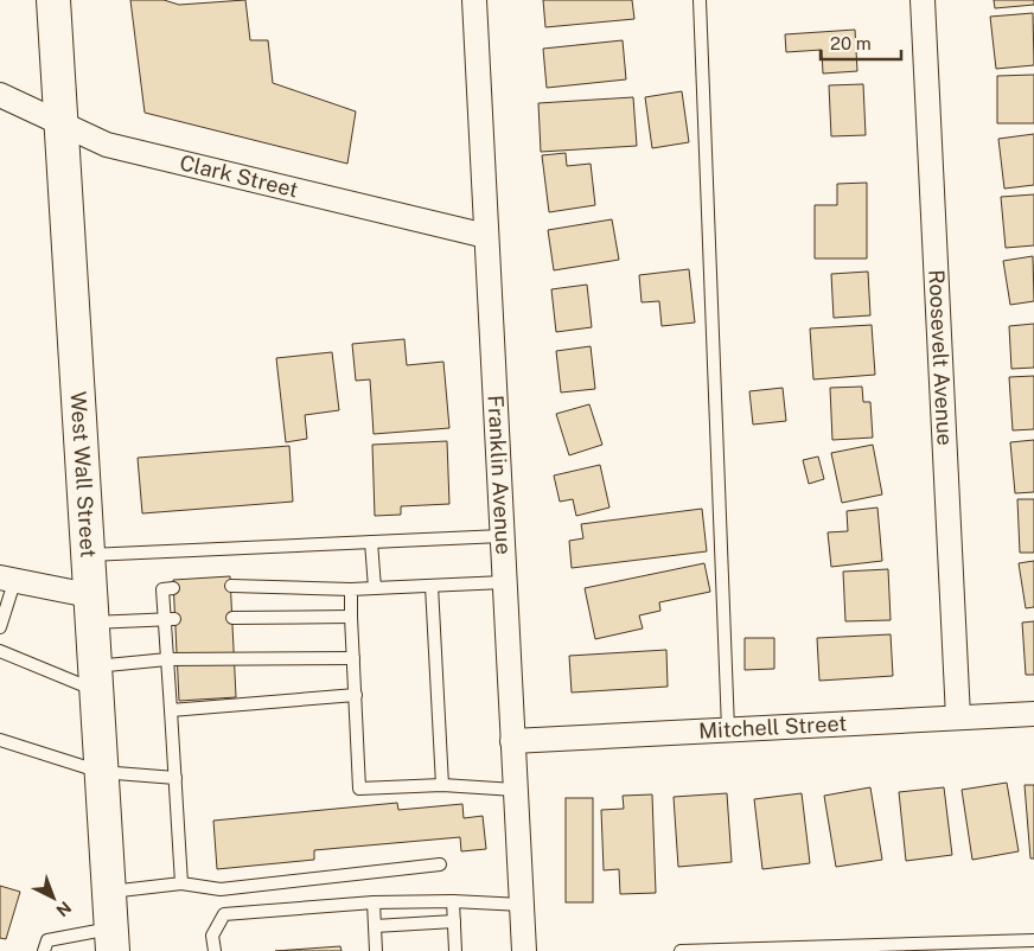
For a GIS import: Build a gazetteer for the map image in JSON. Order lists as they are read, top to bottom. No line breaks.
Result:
{"streets":{"main road":["West Wall Street"],"street":["Clark Street","Roosevelt Avenue","Franklin Avenue","Mitchell Street"]},"crossings":[["Clark Street","West Wall Street"],["Clark Street","Franklin Avenue"],["Roosevelt Avenue","Mitchell Street"],["Franklin Avenue","Mitchell Street"]],"scale_bar":"20 m","north":"bottom right"}
